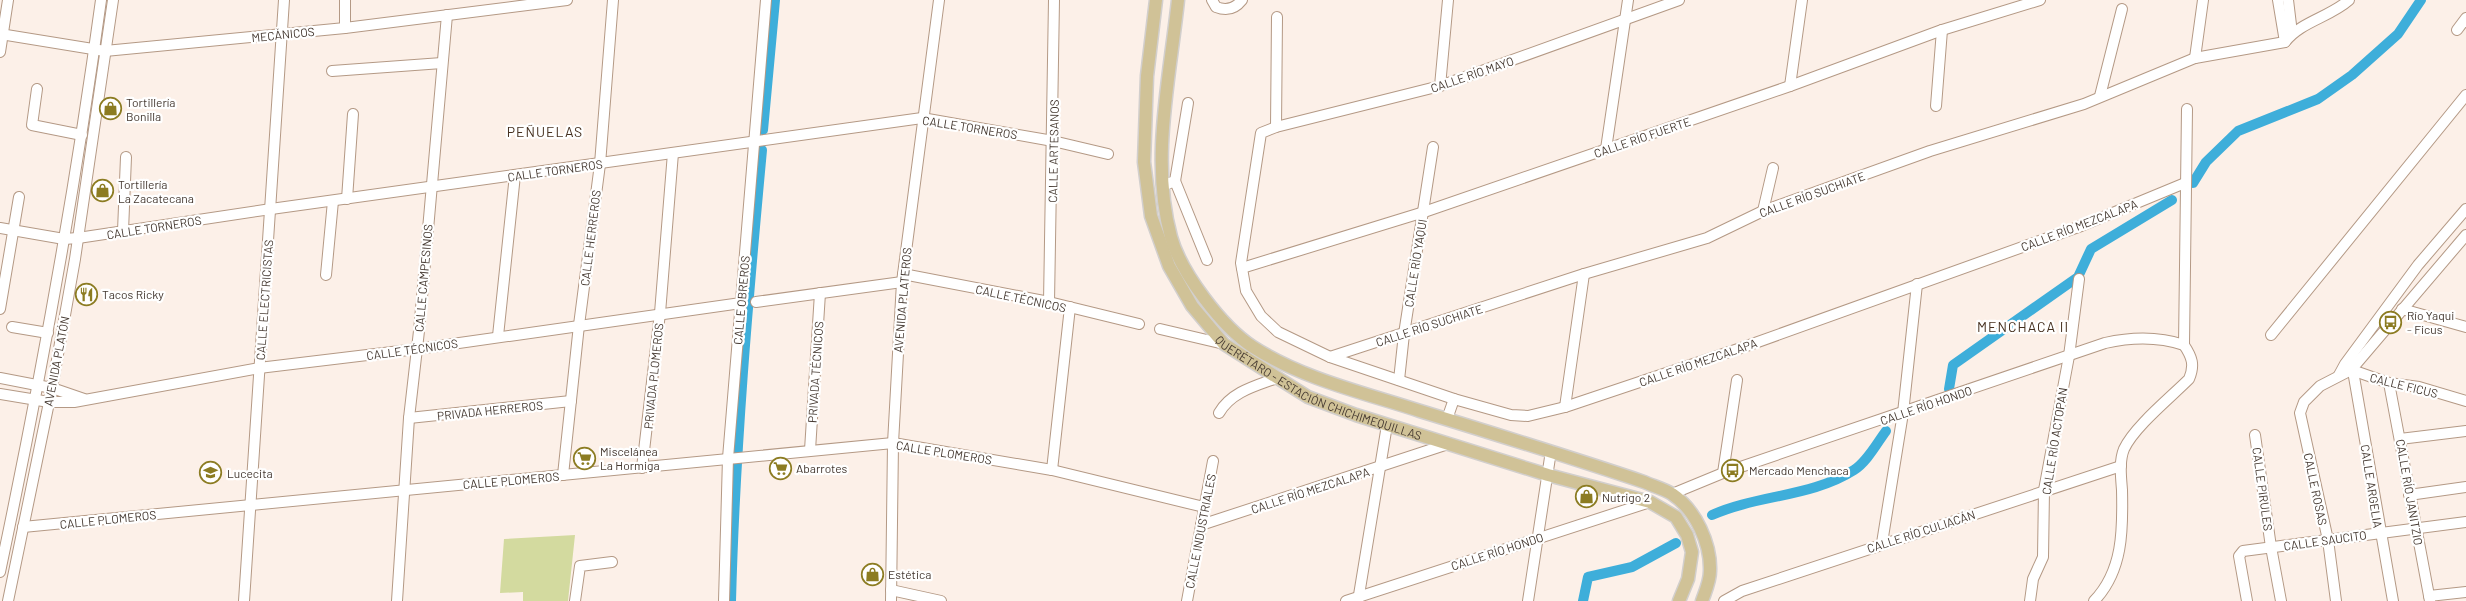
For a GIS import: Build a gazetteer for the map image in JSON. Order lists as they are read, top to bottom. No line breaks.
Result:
{"streets":{"main road":["QUERÉTARO - ESTACIÓN CHICHIMEQUILLAS"],"street":["MECÁNICOS","CALLE RÍO MAYO","CALLE TORNEROS","CALLE RÍO FUERTE","CALLE ARTESANOS","CALLE RÍO SUCHIATE","CALLE RÍO MEZCALAPA","CALLE HERREROS","CALLE RÍO YAQUI","CALLE CAMPESINOS","CALLE TÉCNICOS","CALLE ELECTRICISTAS","CALLE OBREROS","AVENIDA PLATEROS","AVENIDA PLATÓN","PRIVADA TÉCNICOS","PRIVADA PLOMEROS","CALLE FICUS","CALLE RÍO HONDO","PRIVADA HERREROS","CALLE RÍO ACTOPAN","CALLE PLOMEROS","CALLE ARGELIA","CALLE PIRULES","CALLE ROSAS","CALLE RÍO JANITZIO","CALLE INDUSTRIALES","CALLE RÍO CULIACÁN","CALLE SAUCITO"]},"crossings":[["MECÁNICOS","CALLE CAMPESINOS"],["MECÁNICOS","CALLE ELECTRICISTAS"],["MECÁNICOS","AVENIDA PLATÓN"],["CALLE RÍO MAYO","CALLE RÍO FUERTE"],["CALLE RÍO MAYO","CALLE RÍO MEZCALAPA"],["CALLE TORNEROS","CALLE ARTESANOS"],["CALLE TORNEROS","CALLE HERREROS"],["CALLE TORNEROS","CALLE CAMPESINOS"],["CALLE TORNEROS","CALLE ELECTRICISTAS"],["CALLE TORNEROS","CALLE OBREROS"],["CALLE TORNEROS","AVENIDA PLATEROS"],["CALLE TORNEROS","AVENIDA PLATÓN"],["CALLE TORNEROS","PRIVADA PLOMEROS"],["CALLE RÍO FUERTE","CALLE RÍO MEZCALAPA"],["CALLE RÍO FUERTE","CALLE RÍO YAQUI"],["CALLE ARTESANOS","CALLE TÉCNICOS"],["CALLE RÍO SUCHIATE","CALLE RÍO MEZCALAPA"],["CALLE RÍO SUCHIATE","CALLE RÍO YAQUI"],["CALLE RÍO MEZCALAPA","CALLE RÍO YAQUI"],["CALLE RÍO MEZCALAPA","QUERÉTARO - ESTACIÓN CHICHIMEQUILLAS"],["CALLE RÍO MEZCALAPA","CALLE INDUSTRIALES"],["CALLE HERREROS","CALLE TÉCNICOS"],["CALLE HERREROS","PRIVADA HERREROS"],["CALLE HERREROS","CALLE PLOMEROS"],["CALLE CAMPESINOS","CALLE TÉCNICOS"],["CALLE CAMPESINOS","PRIVADA HERREROS"],["CALLE CAMPESINOS","CALLE PLOMEROS"],["CALLE TÉCNICOS","CALLE ELECTRICISTAS"],["CALLE TÉCNICOS","CALLE OBREROS"],["CALLE TÉCNICOS","AVENIDA PLATEROS"],["CALLE TÉCNICOS","AVENIDA PLATÓN"],["CALLE TÉCNICOS","PRIVADA TÉCNICOS"],["CALLE TÉCNICOS","PRIVADA PLOMEROS"],["CALLE ELECTRICISTAS","CALLE PLOMEROS"],["CALLE OBREROS","CALLE PLOMEROS"],["AVENIDA PLATEROS","CALLE PLOMEROS"],["AVENIDA PLATÓN","CALLE PLOMEROS"],["PRIVADA TÉCNICOS","CALLE PLOMEROS"],["PRIVADA PLOMEROS","CALLE PLOMEROS"],["QUERÉTARO - ESTACIÓN CHICHIMEQUILLAS","CALLE RÍO HONDO"],["CALLE FICUS","CALLE ARGELIA"],["CALLE FICUS","CALLE ROSAS"],["CALLE FICUS","CALLE RÍO JANITZIO"],["CALLE RÍO HONDO","CALLE RÍO ACTOPAN"],["CALLE RÍO ACTOPAN","CALLE RÍO CULIACÁN"],["CALLE PLOMEROS","CALLE INDUSTRIALES"],["CALLE ARGELIA","CALLE ROSAS"],["CALLE ARGELIA","CALLE SAUCITO"],["CALLE PIRULES","CALLE SAUCITO"],["CALLE ROSAS","CALLE SAUCITO"],["CALLE RÍO JANITZIO","CALLE SAUCITO"]],"districts":["PEÑUELAS","MENCHACA II"],"places":{"shop":["Tortillería Bonilla","Tortillería La Zacatecana","Nutrigo 2","Estética"],"restaurant":["Tacos Ricky"],"bus stop":["Río Yaqui - Ficus","Mercado Menchaca"],"supermarket":["Miscelánea La Hormiga","Abarrotes"],"school or university":["Lucecita"]}}
